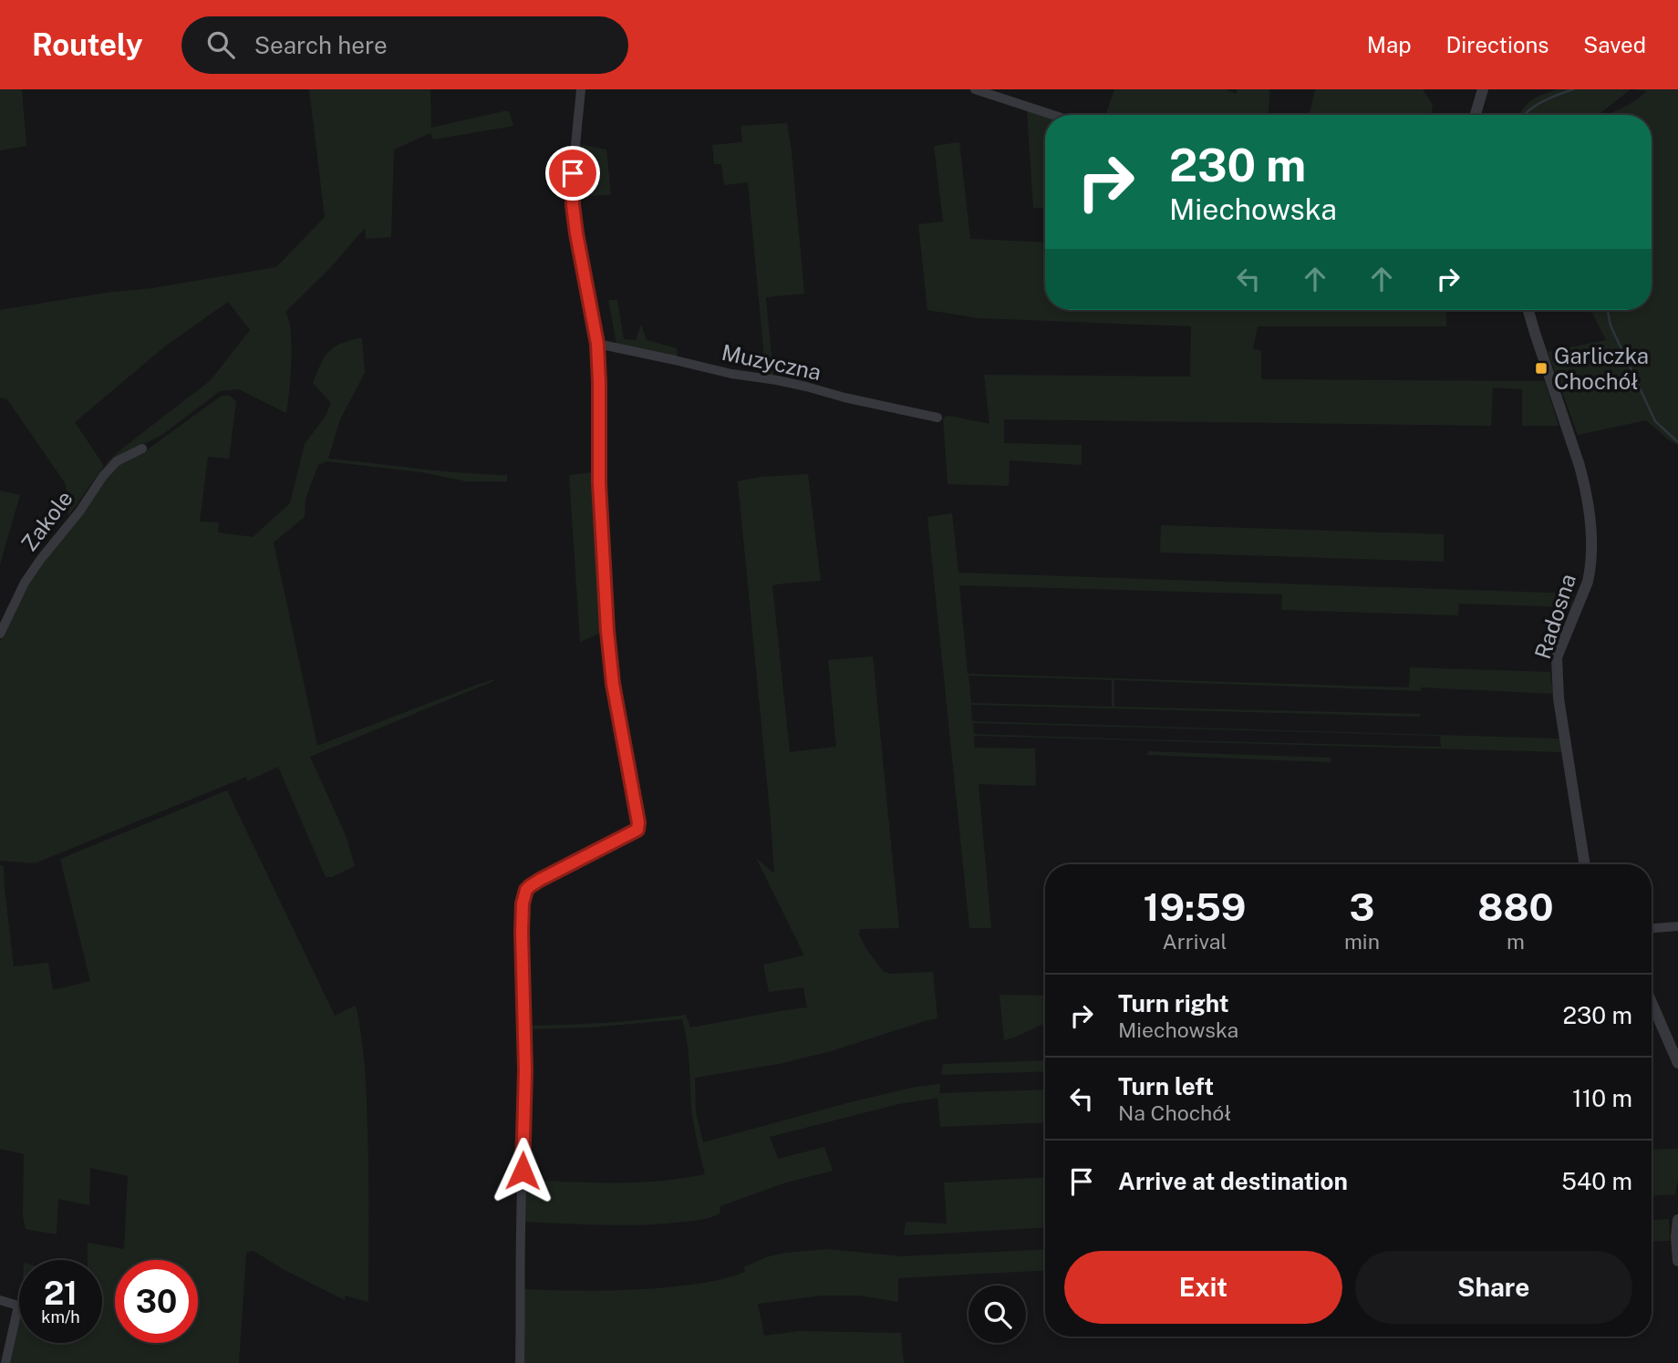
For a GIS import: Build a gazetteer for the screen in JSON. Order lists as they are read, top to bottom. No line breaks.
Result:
{"streets":{"street":["Muzyczna","Zakole","Radosna"]},"places":{"transit":["Garliczka Chochół"]},"page":{"header":"Routely","search":"Search here","nav":["Map","Directions","Saved"],"turn":["230 m","Miechowska"],"eta":["19:59","Arrival","3","min","880","m"],"list":[{"name":"Turn right","note":"Miechowska","value":"230 m"},{"name":"Turn left","note":"Na Chochół","value":"110 m"},{"name":"Arrive at destination","value":"540 m"}],"buttons":["Exit","Share"],"speed":"21 km/h","limit":"30"}}
